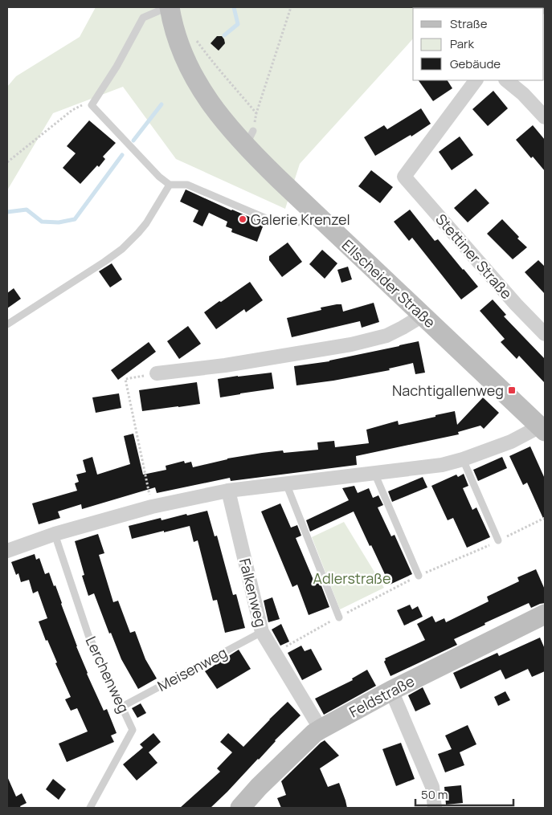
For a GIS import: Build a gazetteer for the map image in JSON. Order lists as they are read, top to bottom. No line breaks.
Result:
{"streets":{"street":["Stettiner Straße","Ellscheider Straße","Falkenweg","Feldstraße"],"lane":["Meisenweg","Lerchenweg"]},"crossings":[["Falkenweg","Meisenweg"],["Falkenweg","Feldstraße"],["Meisenweg","Lerchenweg"]],"parks":["Adlerstraße"],"places":{"other":["Galerie Krenzel"],"transit":["Nachtigallenweg"]},"legend":["Straße","Park","Gebäude"],"scale_bar":"50 m"}
